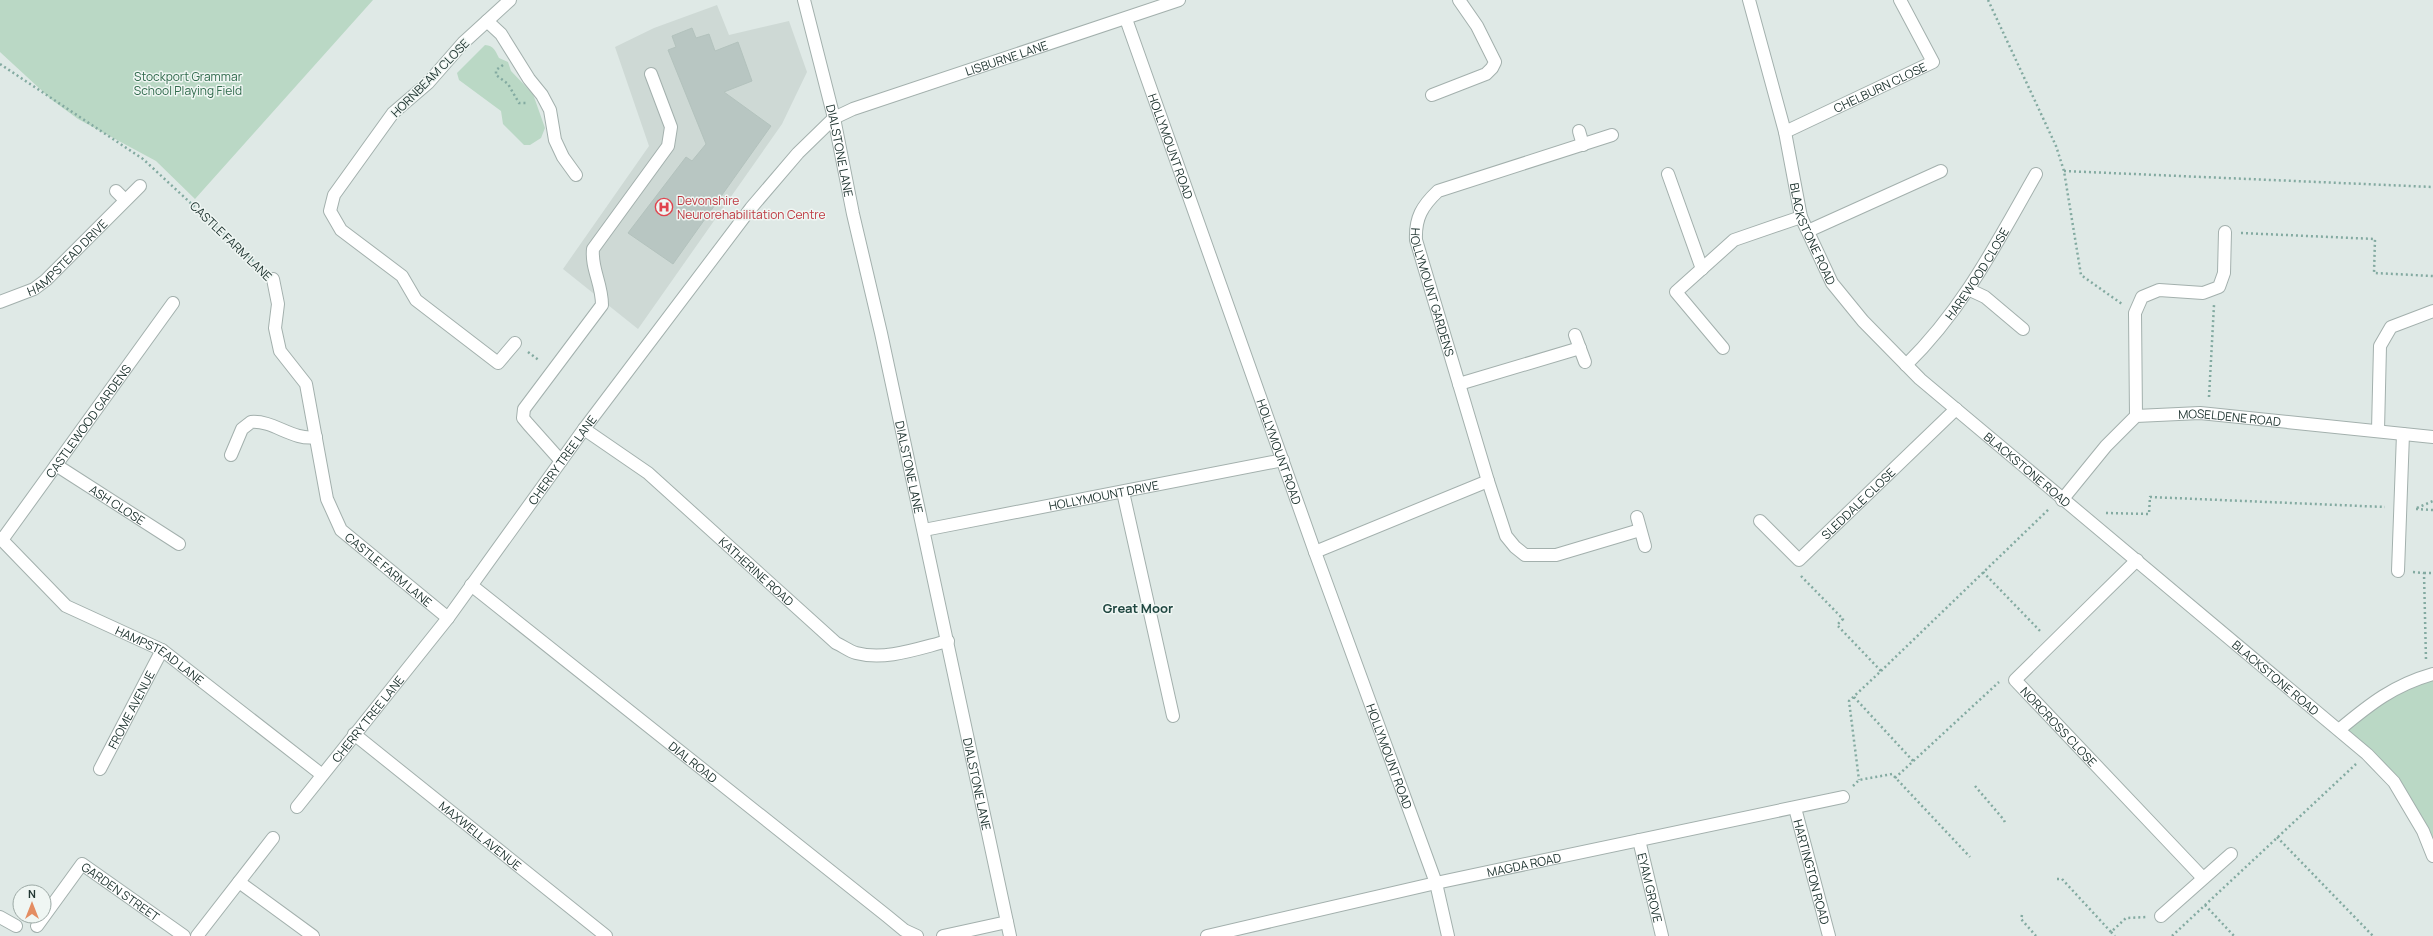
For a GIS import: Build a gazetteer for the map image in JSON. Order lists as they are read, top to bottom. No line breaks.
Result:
{"streets":{"street":["LISBURNE LANE","HORNBEAM CLOSE","CHELBURN CLOSE","HOLLYMOUNT ROAD","DIALSTONE LANE","BLACKSTONE ROAD","CASTLE FARM LANE","HAMPSTEAD DRIVE","HAREWOOD CLOSE","HOLLYMOUNT GARDENS","MOSELDENE ROAD","CASTLEWOOD GARDENS","CHERRY TREE LANE","HOLLYMOUNT DRIVE","SLEDDALE CLOSE","ASH CLOSE","KATHERINE ROAD","HAMPSTEAD LANE","FROME AVENUE","NORCROSS CLOSE","DIAL ROAD","MAXWELL AVENUE","MAGDA ROAD","HARTINGTON ROAD","EYAM GROVE","GARDEN STREET"]},"crossings":[["LISBURNE LANE","HOLLYMOUNT ROAD"],["LISBURNE LANE","DIALSTONE LANE"],["LISBURNE LANE","CHERRY TREE LANE"],["CHELBURN CLOSE","BLACKSTONE ROAD"],["HOLLYMOUNT ROAD","HOLLYMOUNT DRIVE"],["HOLLYMOUNT ROAD","MAGDA ROAD"],["DIALSTONE LANE","CHERRY TREE LANE"],["DIALSTONE LANE","HOLLYMOUNT DRIVE"],["DIALSTONE LANE","KATHERINE ROAD"],["BLACKSTONE ROAD","HAREWOOD CLOSE"],["BLACKSTONE ROAD","SLEDDALE CLOSE"],["BLACKSTONE ROAD","NORCROSS CLOSE"],["CASTLE FARM LANE","CHERRY TREE LANE"],["CASTLEWOOD GARDENS","ASH CLOSE"],["CASTLEWOOD GARDENS","HAMPSTEAD LANE"],["CHERRY TREE LANE","KATHERINE ROAD"],["CHERRY TREE LANE","HAMPSTEAD LANE"],["CHERRY TREE LANE","DIAL ROAD"],["CHERRY TREE LANE","MAXWELL AVENUE"],["HAMPSTEAD LANE","FROME AVENUE"],["MAGDA ROAD","HARTINGTON ROAD"],["MAGDA ROAD","EYAM GROVE"]],"districts":["Great Moor"],"parks":["Stockport Grammar School Playing Field"],"places":{"hospital":["Devonshire Neurorehabilitation Centre"]},"north":"top"}
